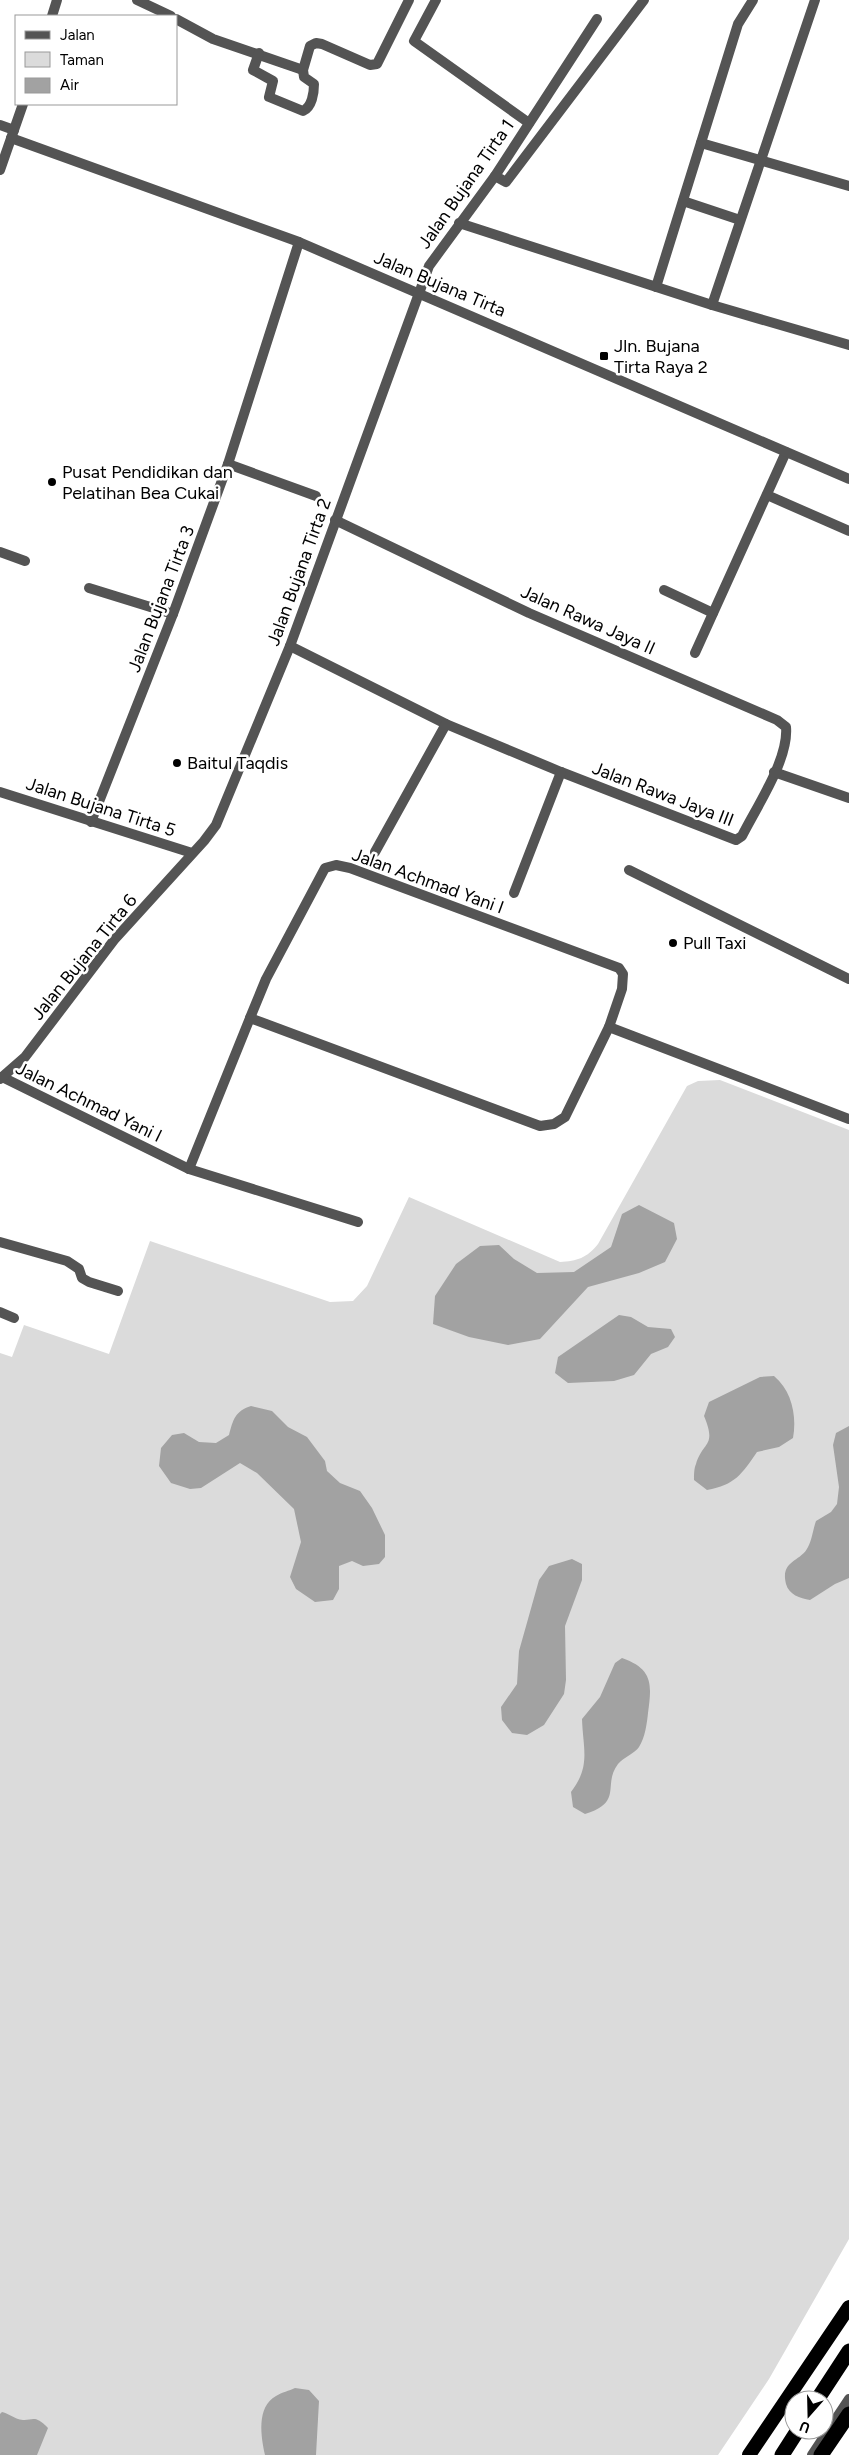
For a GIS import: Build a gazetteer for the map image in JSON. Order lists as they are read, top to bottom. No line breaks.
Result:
{"streets":{"street":["Jalan Bujana Tirta 1","Jalan Bujana Tirta","Jalan Bujana Tirta 2","Jalan Bujana Tirta 3","Jalan Rawa Jaya II","Jalan Rawa Jaya III","Jalan Bujana Tirta 5","Jalan Achmad Yani I","Jalan Bujana Tirta 6"]},"crossings":[["Jalan Bujana Tirta 1","Jalan Bujana Tirta"],["Jalan Bujana Tirta 1","Jalan Bujana Tirta 2"],["Jalan Bujana Tirta","Jalan Bujana Tirta 2"],["Jalan Bujana Tirta","Jalan Bujana Tirta 3"],["Jalan Bujana Tirta 2","Jalan Rawa Jaya II"],["Jalan Bujana Tirta 2","Jalan Rawa Jaya III"],["Jalan Bujana Tirta 2","Jalan Bujana Tirta 5"],["Jalan Bujana Tirta 2","Jalan Bujana Tirta 6"],["Jalan Bujana Tirta 3","Jalan Bujana Tirta 5"],["Jalan Rawa Jaya II","Jalan Rawa Jaya III"],["Jalan Bujana Tirta 5","Jalan Bujana Tirta 6"],["Jalan Achmad Yani I","Jalan Bujana Tirta 6"]],"places":{"transit":["Jln. Bujana Tirta Raya 2"],"other":["Pusat Pendidikan dan Pelatihan Bea Cukai","Baitul Taqdis","Pull Taxi"]},"legend":["Jalan","Taman","Air"],"north":"bottom"}
